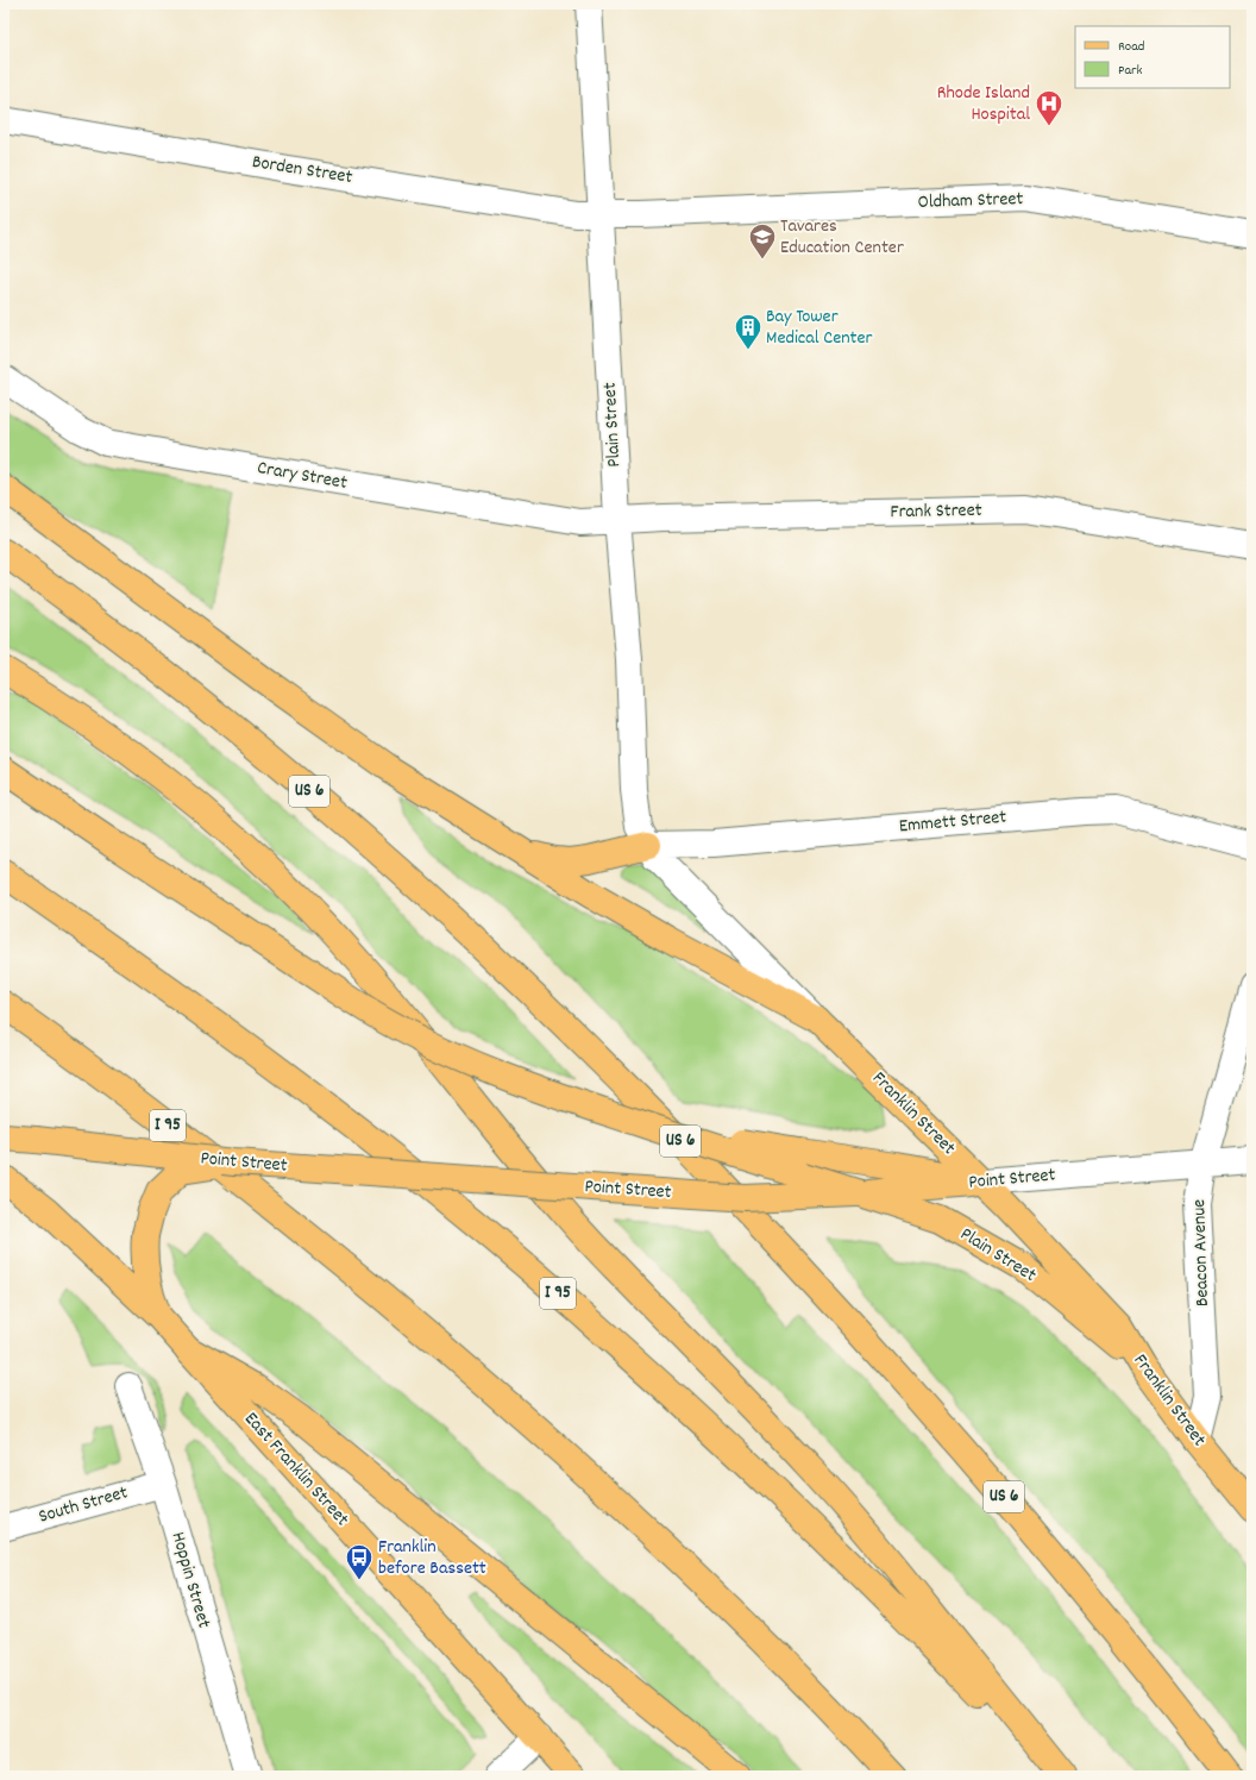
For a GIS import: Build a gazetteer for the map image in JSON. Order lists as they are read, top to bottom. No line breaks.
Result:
{"streets":{"main road":["Plain Street","US 6","Franklin Street","I 95","Point Street","East Franklin Street"],"street":["Borden Street","Oldham Street","Crary Street","Frank Street","Emmett Street","Beacon Avenue","South Street","Hoppin Street"]},"crossings":[["Borden Street","Oldham Street"],["Borden Street","Plain Street"],["Oldham Street","Plain Street"],["Plain Street","Crary Street"],["Plain Street","Frank Street"],["Plain Street","Emmett Street"],["Plain Street","Franklin Street"],["Plain Street","Point Street"],["Crary Street","Frank Street"],["Emmett Street","Franklin Street"],["Franklin Street","Point Street"],["Franklin Street","Beacon Avenue"],["Point Street","Beacon Avenue"],["South Street","Hoppin Street"]],"places":{"hospital":["Rhode Island Hospital"],"school or university":["Tavares Education Center"],"building":["Bay Tower Medical Center"],"bus stop":["Franklin before Bassett"]},"legend":["Road","Park"]}
